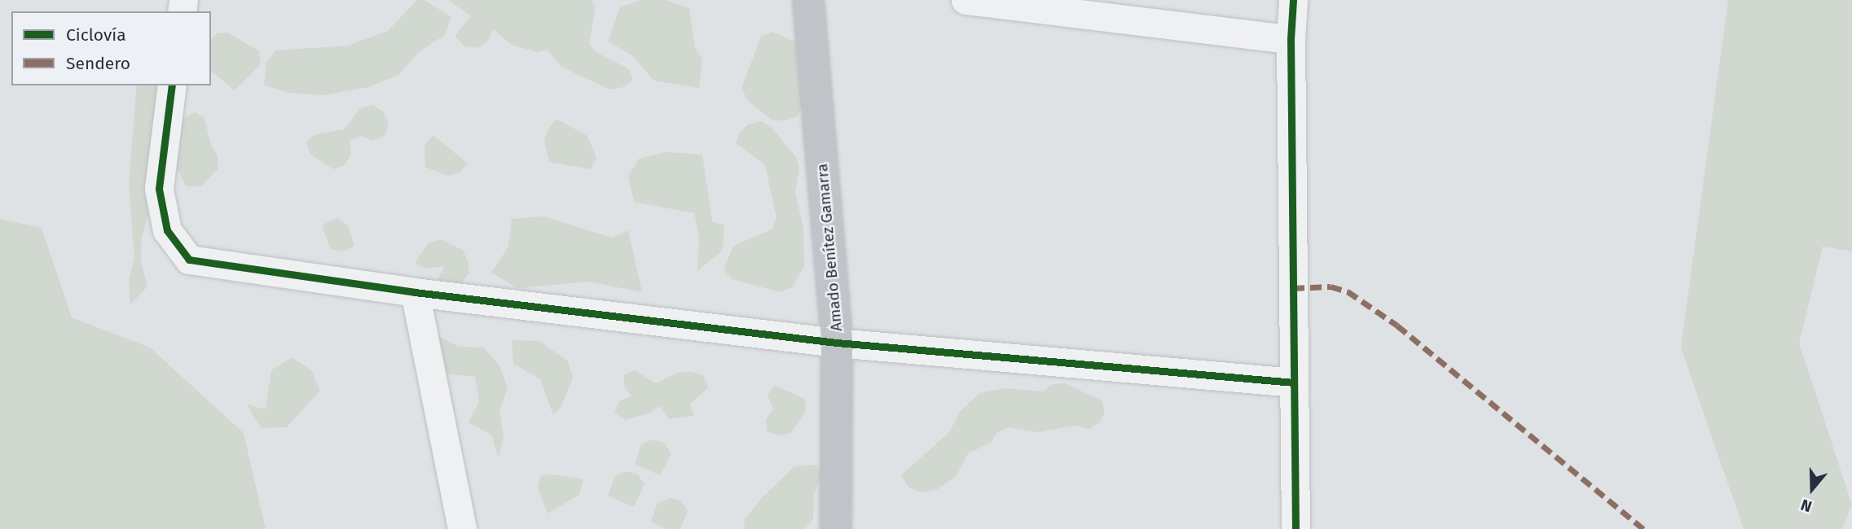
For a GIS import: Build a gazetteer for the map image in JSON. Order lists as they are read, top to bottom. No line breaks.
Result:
{"streets":{"main road":["Amado Benítez Gamarra"]},"legend":["Ciclovía","Sendero"],"north":"bottom"}
